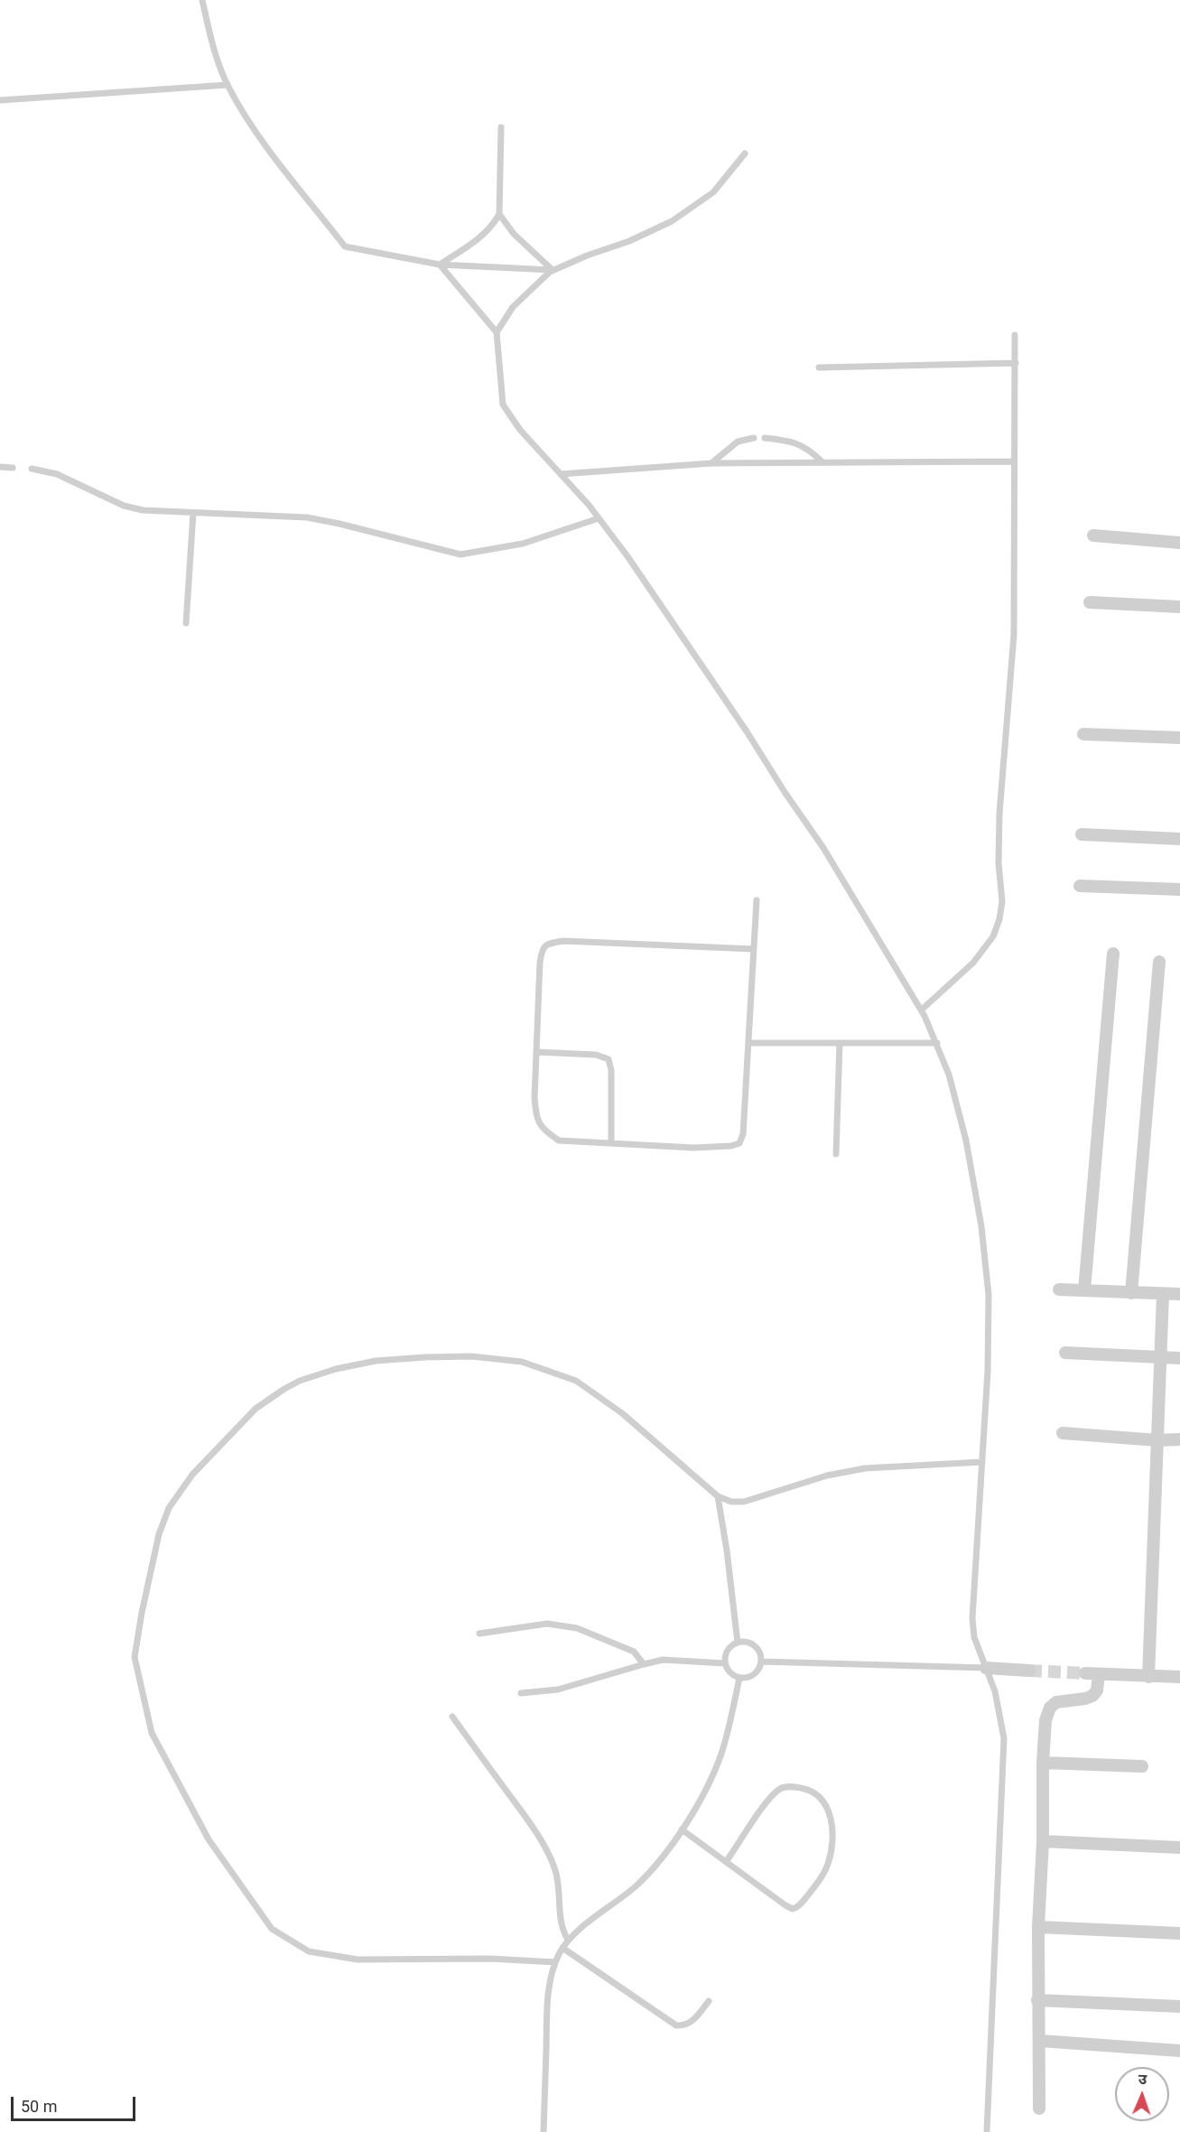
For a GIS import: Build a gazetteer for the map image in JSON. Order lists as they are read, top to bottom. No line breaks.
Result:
{"scale_bar":"50 m","north":"top"}
